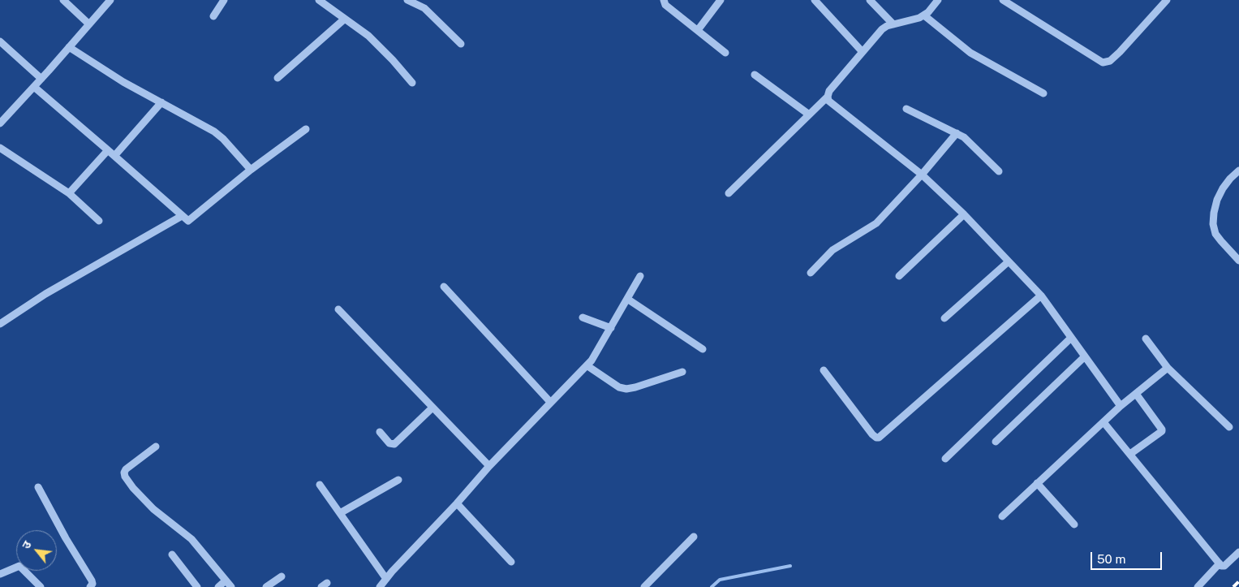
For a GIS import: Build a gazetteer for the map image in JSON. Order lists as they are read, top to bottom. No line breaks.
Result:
{"scale_bar":"50 m","north":"top left"}
